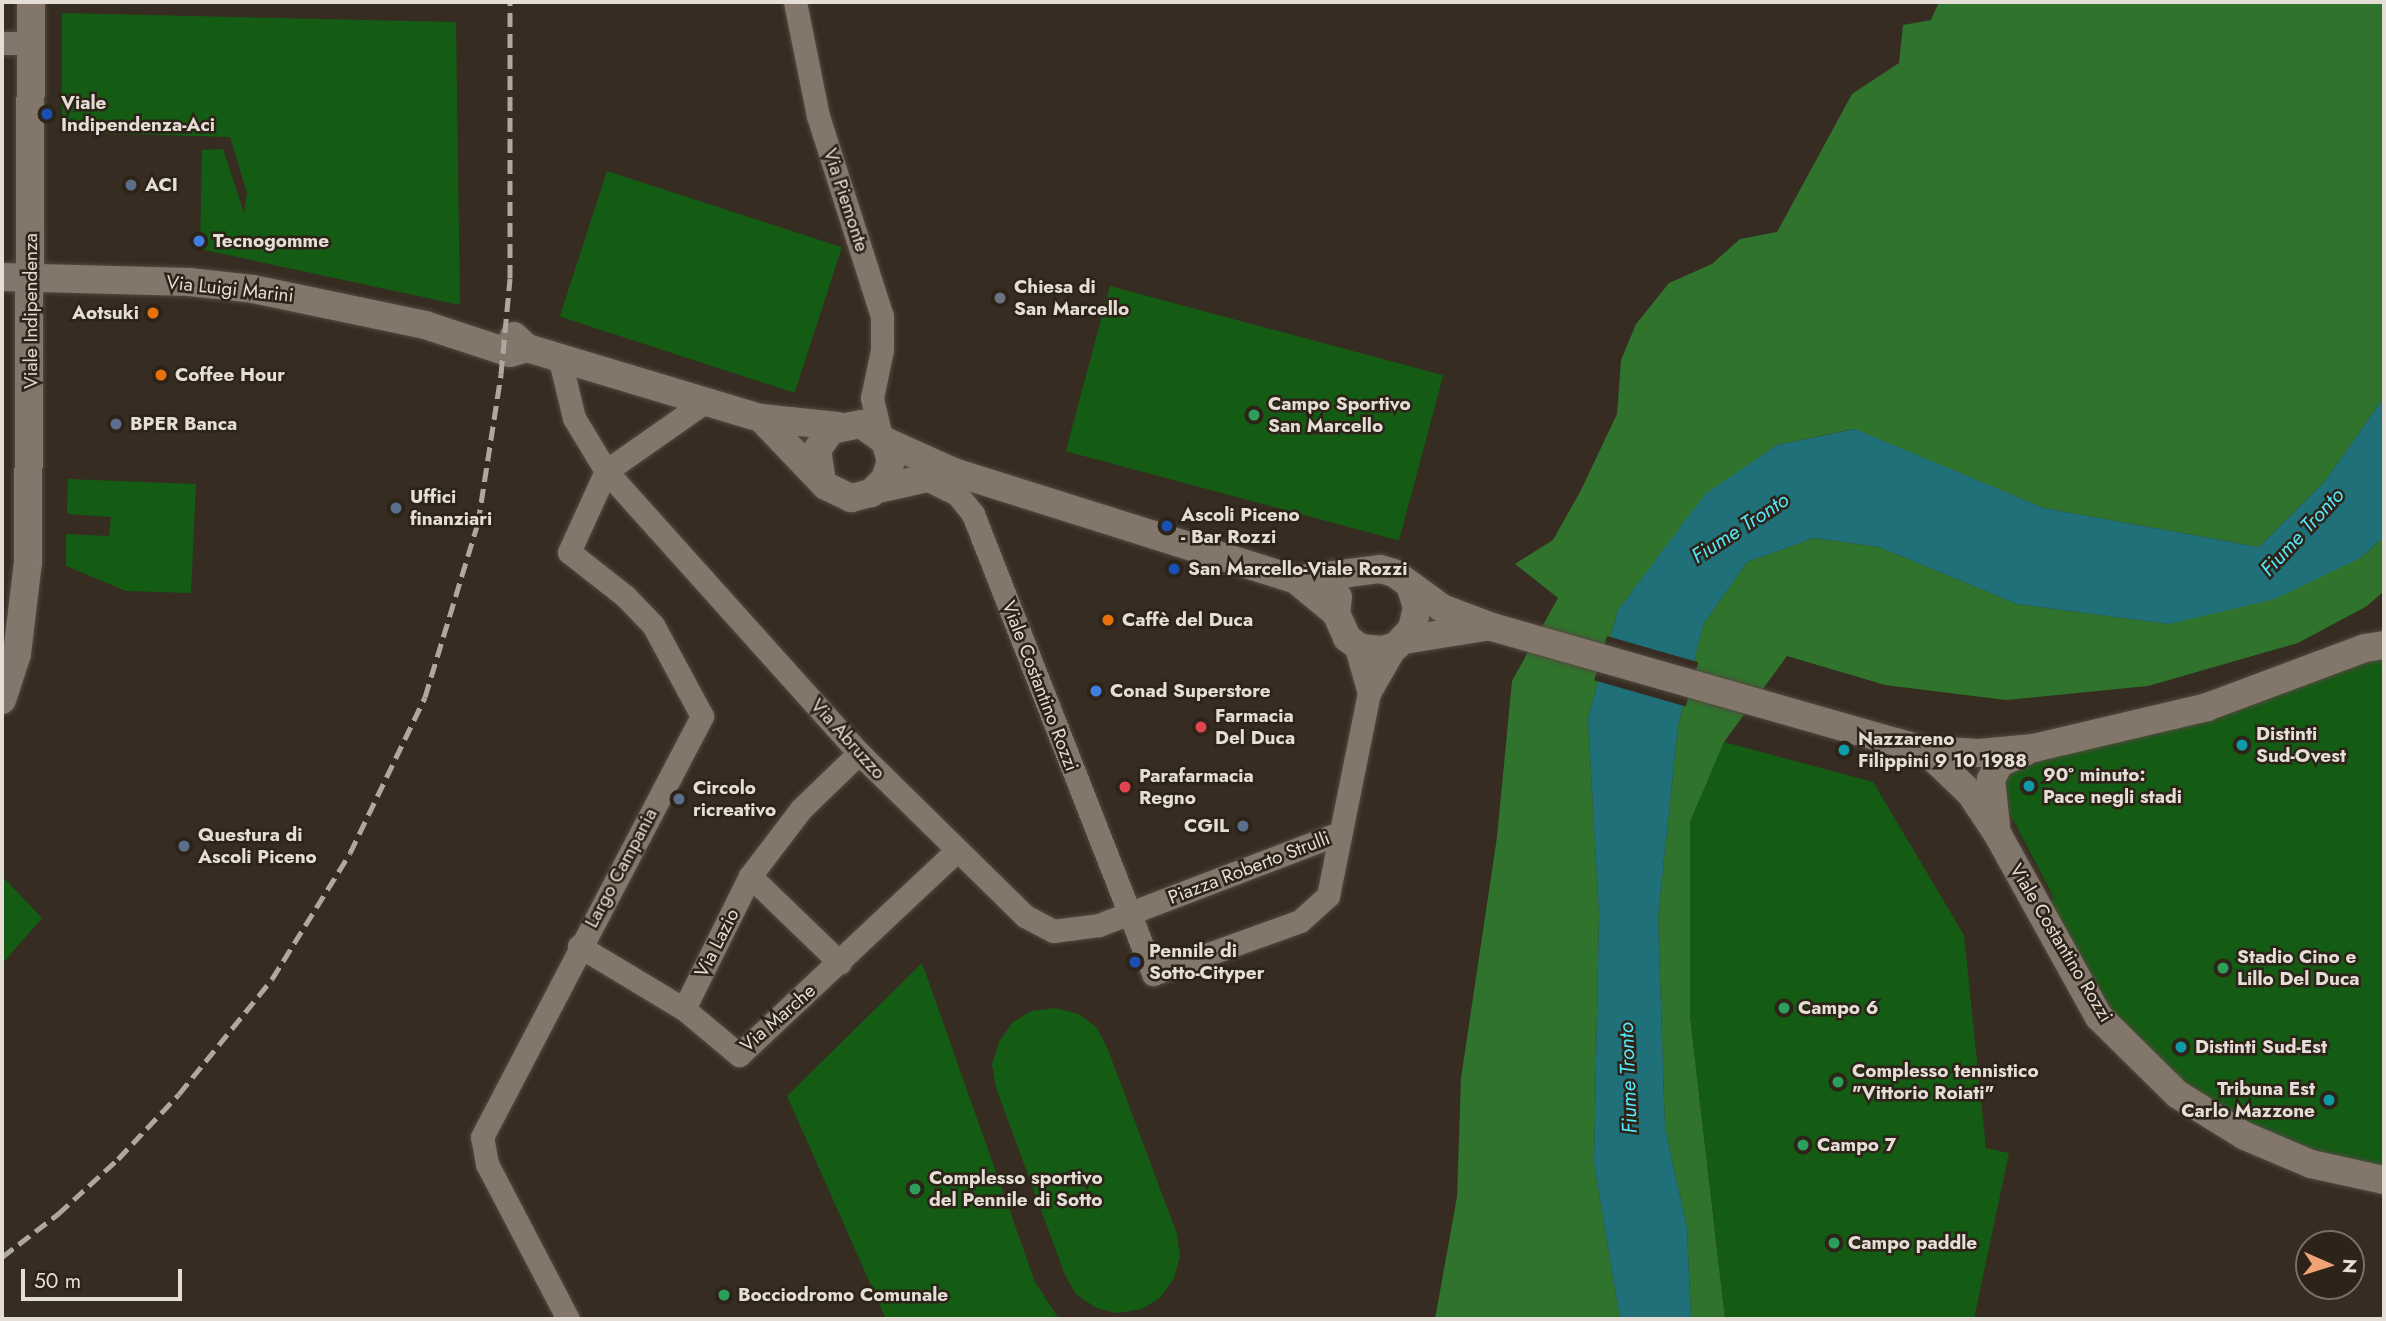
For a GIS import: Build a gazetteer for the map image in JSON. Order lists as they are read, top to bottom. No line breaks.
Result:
{"streets":{"street":["Via Piemonte","Via Luigi Marini","Viale Indipendenza","Viale Costantino Rozzi","Via Abruzzo","Largo Campania","Piazza Roberto Strulli","Via Lazio","Via Marche"]},"crossings":[["Via Piemonte","Viale Costantino Rozzi"],["Via Luigi Marini","Viale Indipendenza"],["Via Luigi Marini","Viale Costantino Rozzi"],["Viale Costantino Rozzi","Via Abruzzo"],["Viale Costantino Rozzi","Piazza Roberto Strulli"],["Via Abruzzo","Largo Campania"],["Via Abruzzo","Piazza Roberto Strulli"],["Via Abruzzo","Via Lazio"],["Via Abruzzo","Via Marche"],["Largo Campania","Via Marche"],["Via Lazio","Via Marche"]],"water":["Fiume Tronto"],"places":["Viale Indipendenza-Aci","ACI","Tecnogomme","Chiesa di San Marcello","Aotsuki","Coffee Hour","Campo Sportivo San Marcello","BPER Banca","Uffici finanziari","Ascoli Piceno - Bar Rozzi","San Marcello-Viale Rozzi","Caffè del Duca","Conad Superstore","Farmacia Del Duca","Distinti Sud-Ovest","Nazzareno Filippini 9 10 1988","90° minuto: Pace negli stadi","Parafarmacia Regno","Circolo ricreativo","CGIL","Questura di Ascoli Piceno","Pennile di Sotto-Cityper","Stadio Cino e Lillo Del Duca","Campo 6","Distinti Sud-Est","Complesso tennistico \"Vittorio Roiati\"","Tribuna Est Carlo Mazzone","Campo 7","Complesso sportivo del Pennile di Sotto","Campo paddle","Bocciodromo Comunale"],"scale_bar":"50 m","north":"right"}
